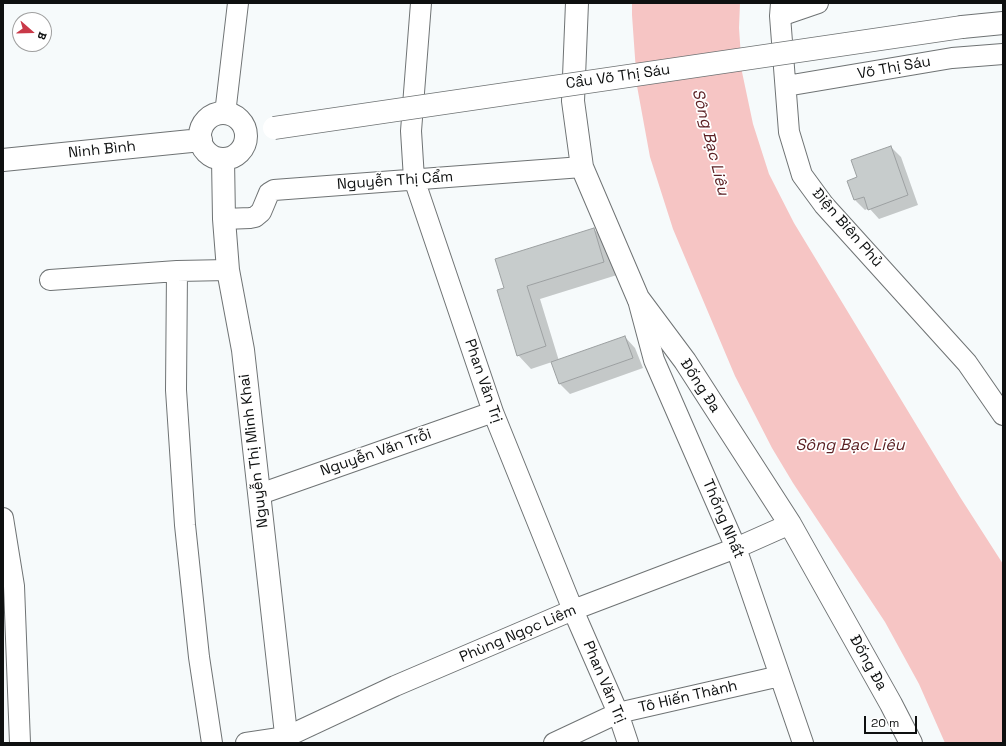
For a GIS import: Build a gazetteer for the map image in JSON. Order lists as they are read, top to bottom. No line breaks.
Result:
{"streets":{"main road":["Cầu Võ Thị Sáu","Ninh Bình","Đống Đa","Nguyễn Thị Minh Khai"],"street":["Võ Thị Sáu","Nguyễn Thị Cẩm","Điện Biên Phủ","Phan Văn Trị","Nguyễn Văn Trỗi","Thống Nhất","Phùng Ngọc Liêm","Tô Hiến Thành"]},"crossings":[["Võ Thị Sáu","Điện Biên Phủ"],["Cầu Võ Thị Sáu","Ninh Bình"],["Cầu Võ Thị Sáu","Nguyễn Thị Minh Khai"],["Ninh Bình","Nguyễn Thị Minh Khai"],["Nguyễn Thị Cẩm","Phan Văn Trị"],["Nguyễn Thị Cẩm","Đống Đa"],["Nguyễn Thị Cẩm","Nguyễn Thị Minh Khai"],["Phan Văn Trị","Nguyễn Văn Trỗi"],["Phan Văn Trị","Phùng Ngọc Liêm"],["Phan Văn Trị","Tô Hiến Thành"],["Đống Đa","Thống Nhất"],["Đống Đa","Phùng Ngọc Liêm"],["Nguyễn Thị Minh Khai","Nguyễn Văn Trỗi"],["Nguyễn Thị Minh Khai","Phùng Ngọc Liêm"],["Thống Nhất","Phùng Ngọc Liêm"],["Thống Nhất","Tô Hiến Thành"]],"water":["Sông Bạc Liêu"],"scale_bar":"20 m","north":"right"}
